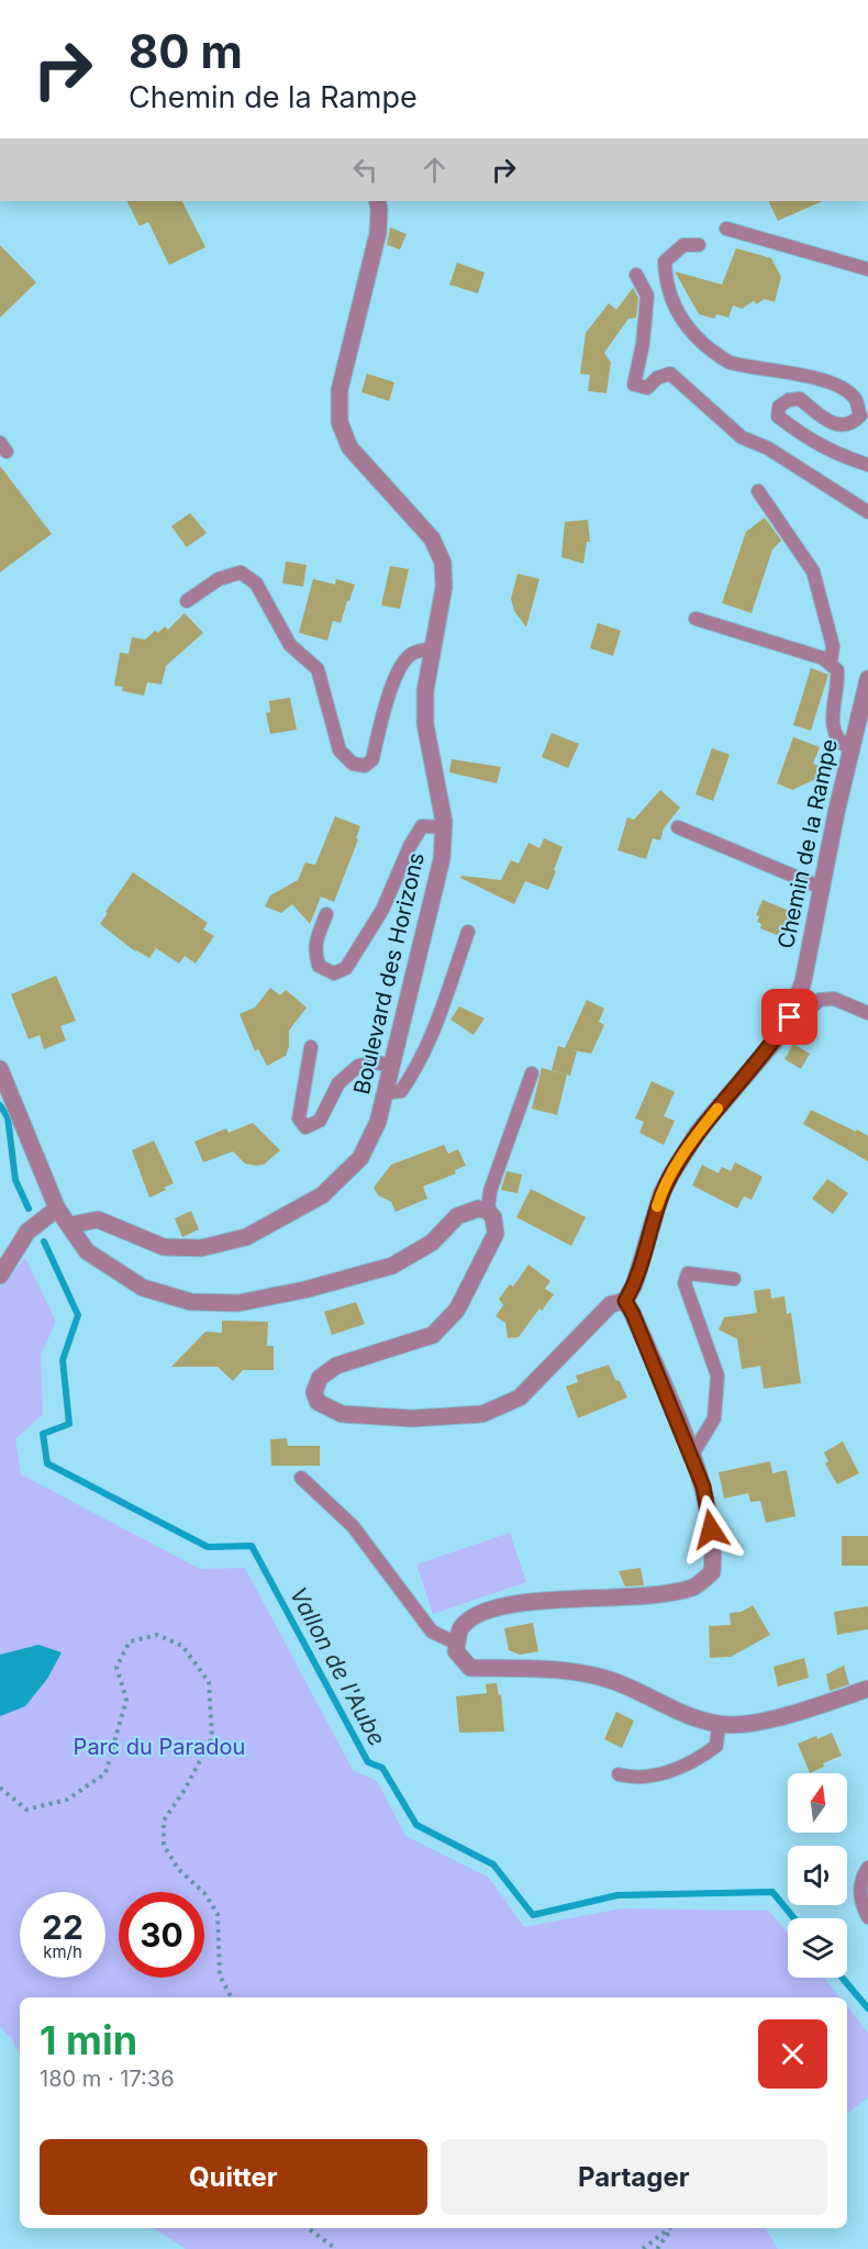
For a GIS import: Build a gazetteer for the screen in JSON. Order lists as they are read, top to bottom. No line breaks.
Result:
{"streets":{"street":["Chemin de la Rampe","Boulevard des Horizons"]},"water":["Vallon de l'Aube"],"parks":["Parc du Paradou"],"north":"top","page":{"turn":["80 m","Chemin de la Rampe"],"speed":"22 km/h","limit":"30","heading":["1 min","180 m · 17:36"],"buttons":["Quitter","Partager"]}}
